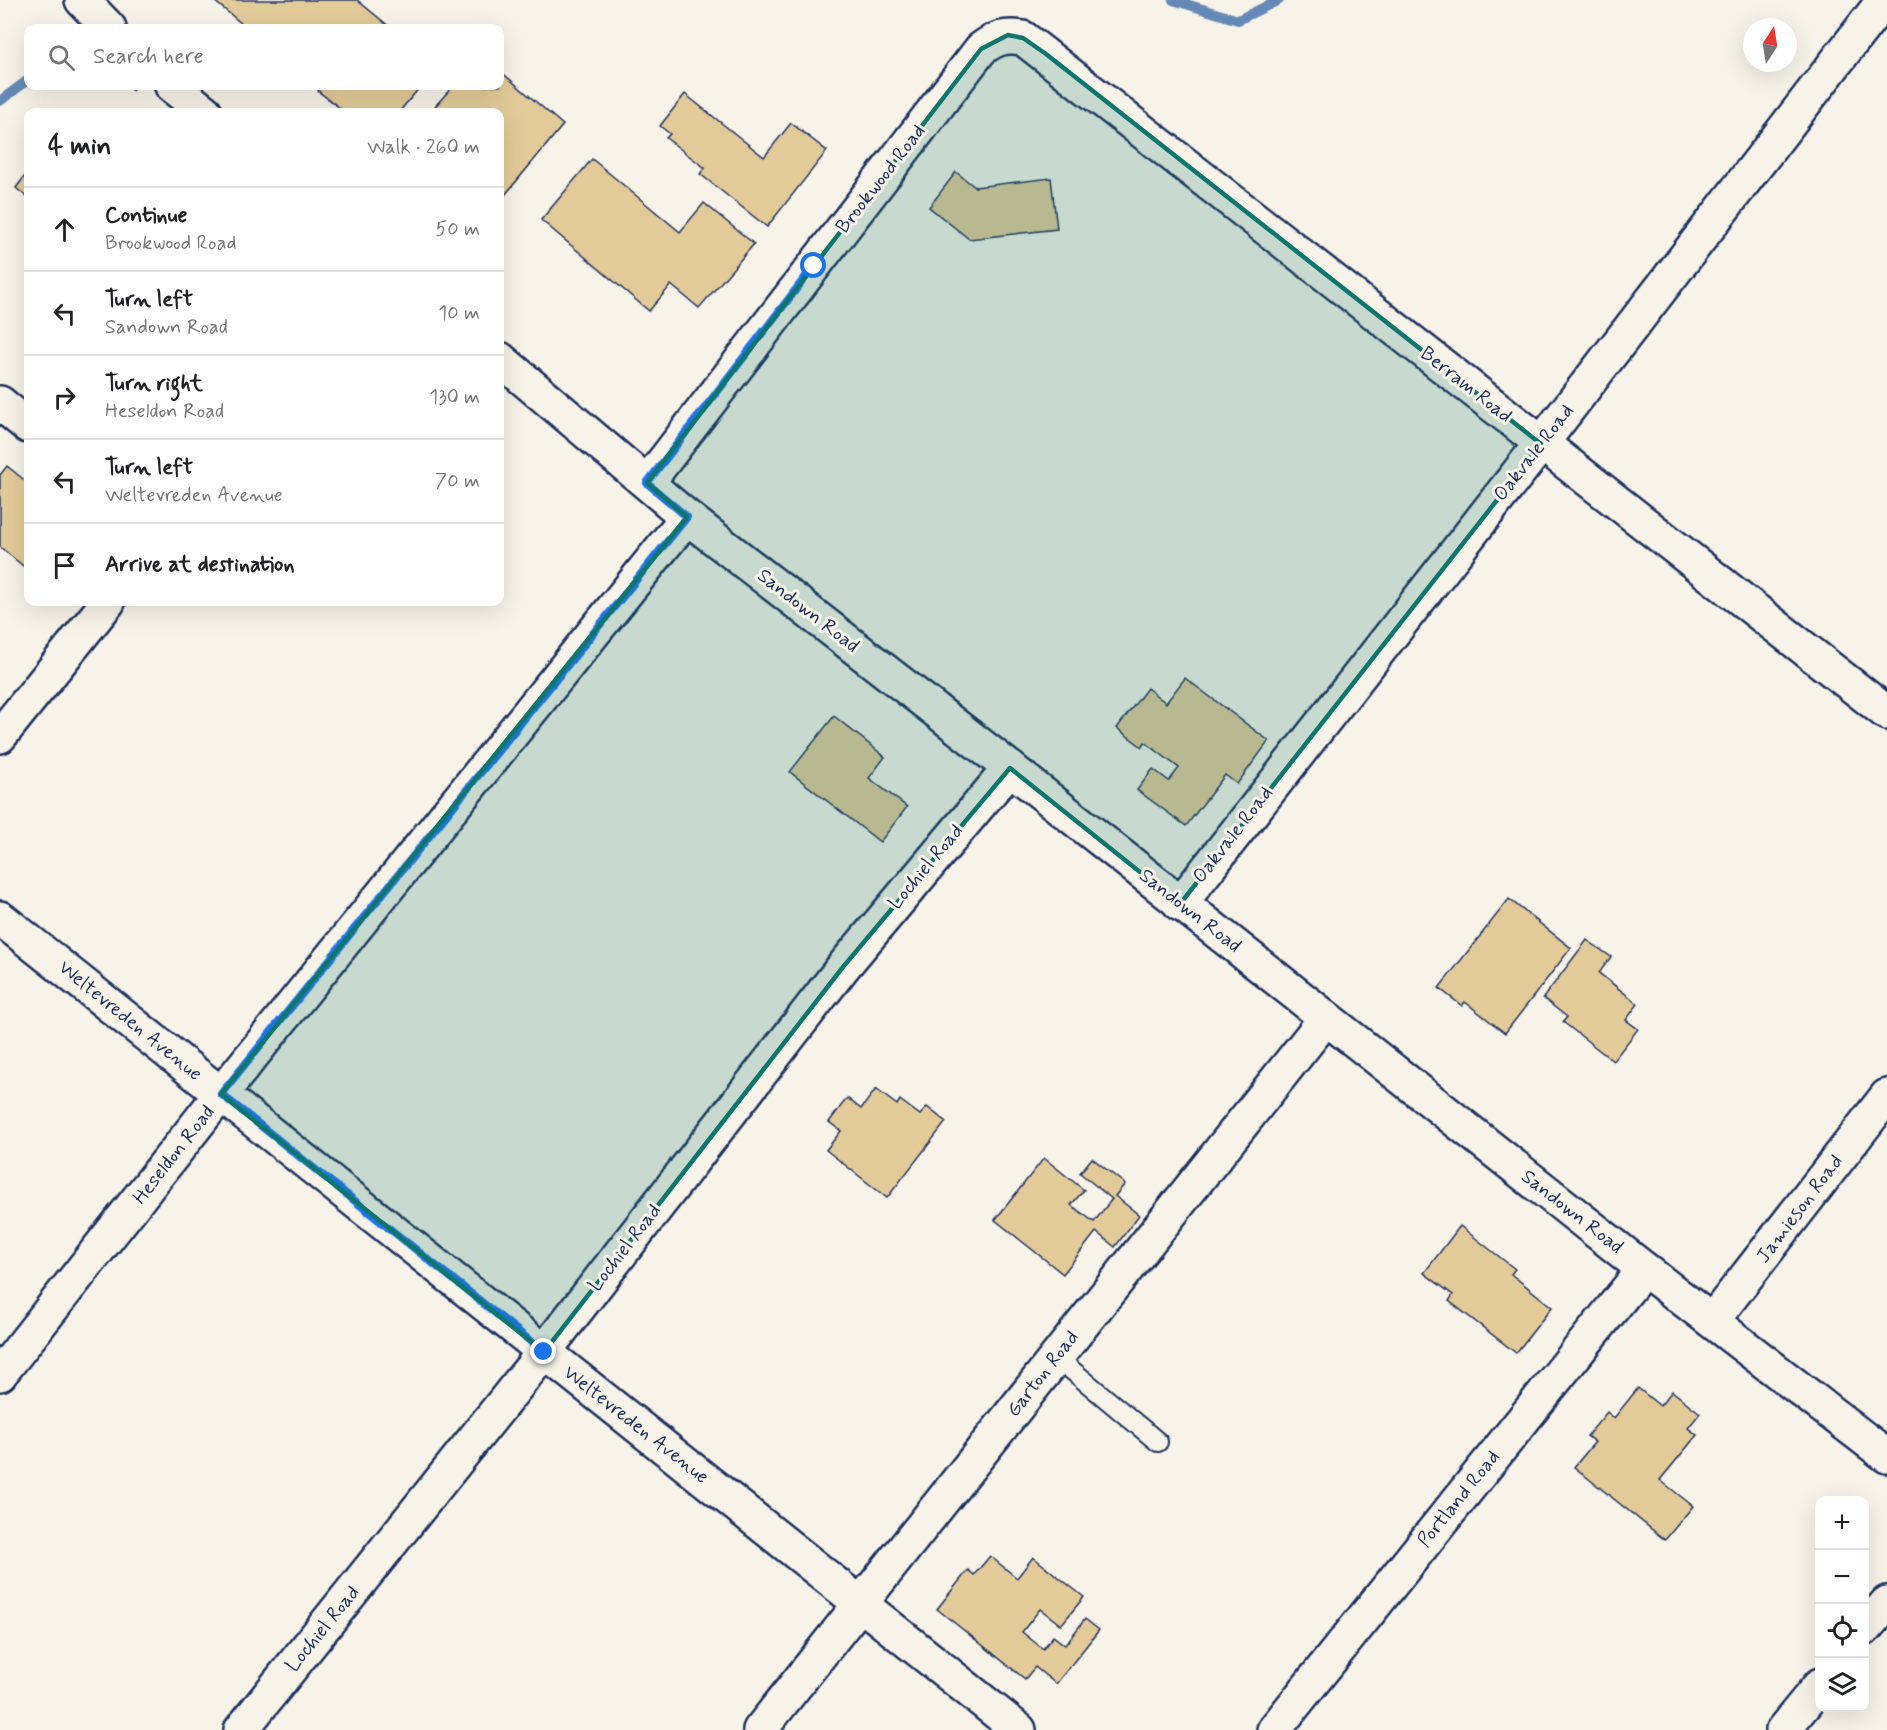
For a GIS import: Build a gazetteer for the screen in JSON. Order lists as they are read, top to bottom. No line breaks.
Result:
{"streets":{"street":["Brookwood Road","Berram Road","Oakvale Road","Sandown Road","Lochiel Road","Weltevreden Avenue","Heseldon Road","Jamieson Road","Garton Road","Portland Road"]},"crossings":[["Brookwood Road","Berram Road"],["Brookwood Road","Sandown Road"],["Berram Road","Oakvale Road"],["Oakvale Road","Sandown Road"],["Sandown Road","Lochiel Road"],["Sandown Road","Heseldon Road"],["Sandown Road","Jamieson Road"],["Sandown Road","Garton Road"],["Sandown Road","Portland Road"],["Lochiel Road","Weltevreden Avenue"],["Weltevreden Avenue","Heseldon Road"],["Weltevreden Avenue","Garton Road"]],"north":"top","page":{"search":"Search here","heading":["4 min","Walk · 260 m"],"list":[["Continue","Brookwood Road","50 m"],["Turn left","Sandown Road","10 m"],["Turn right","Heseldon Road","130 m"],["Turn left","Weltevreden Avenue","70 m"],"Arrive at destination"],"map_buttons":["+","−"]}}
